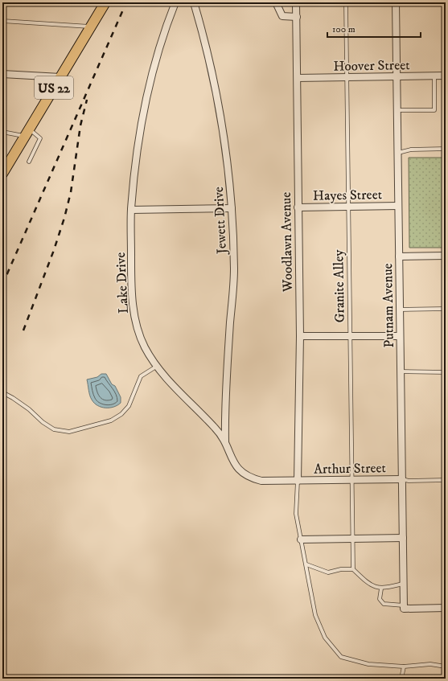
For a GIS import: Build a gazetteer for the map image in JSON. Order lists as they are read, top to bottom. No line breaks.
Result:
{"streets":{"main road":["US 22"],"street":["Hoover Street","Hayes Street","Jewett Drive","Woodlawn Avenue","Lake Drive","Putnam Avenue","Arthur Street"],"lane":["Granite Alley"]},"crossings":[["Hoover Street","Woodlawn Avenue"],["Hoover Street","Granite Alley"],["Hoover Street","Putnam Avenue"],["Hayes Street","Woodlawn Avenue"],["Hayes Street","Granite Alley"],["Hayes Street","Putnam Avenue"],["Jewett Drive","Lake Drive"],["Woodlawn Avenue","Lake Drive"],["Woodlawn Avenue","Arthur Street"],["Lake Drive","Arthur Street"],["Granite Alley","Arthur Street"],["Putnam Avenue","Arthur Street"]],"scale_bar":"100 m"}
